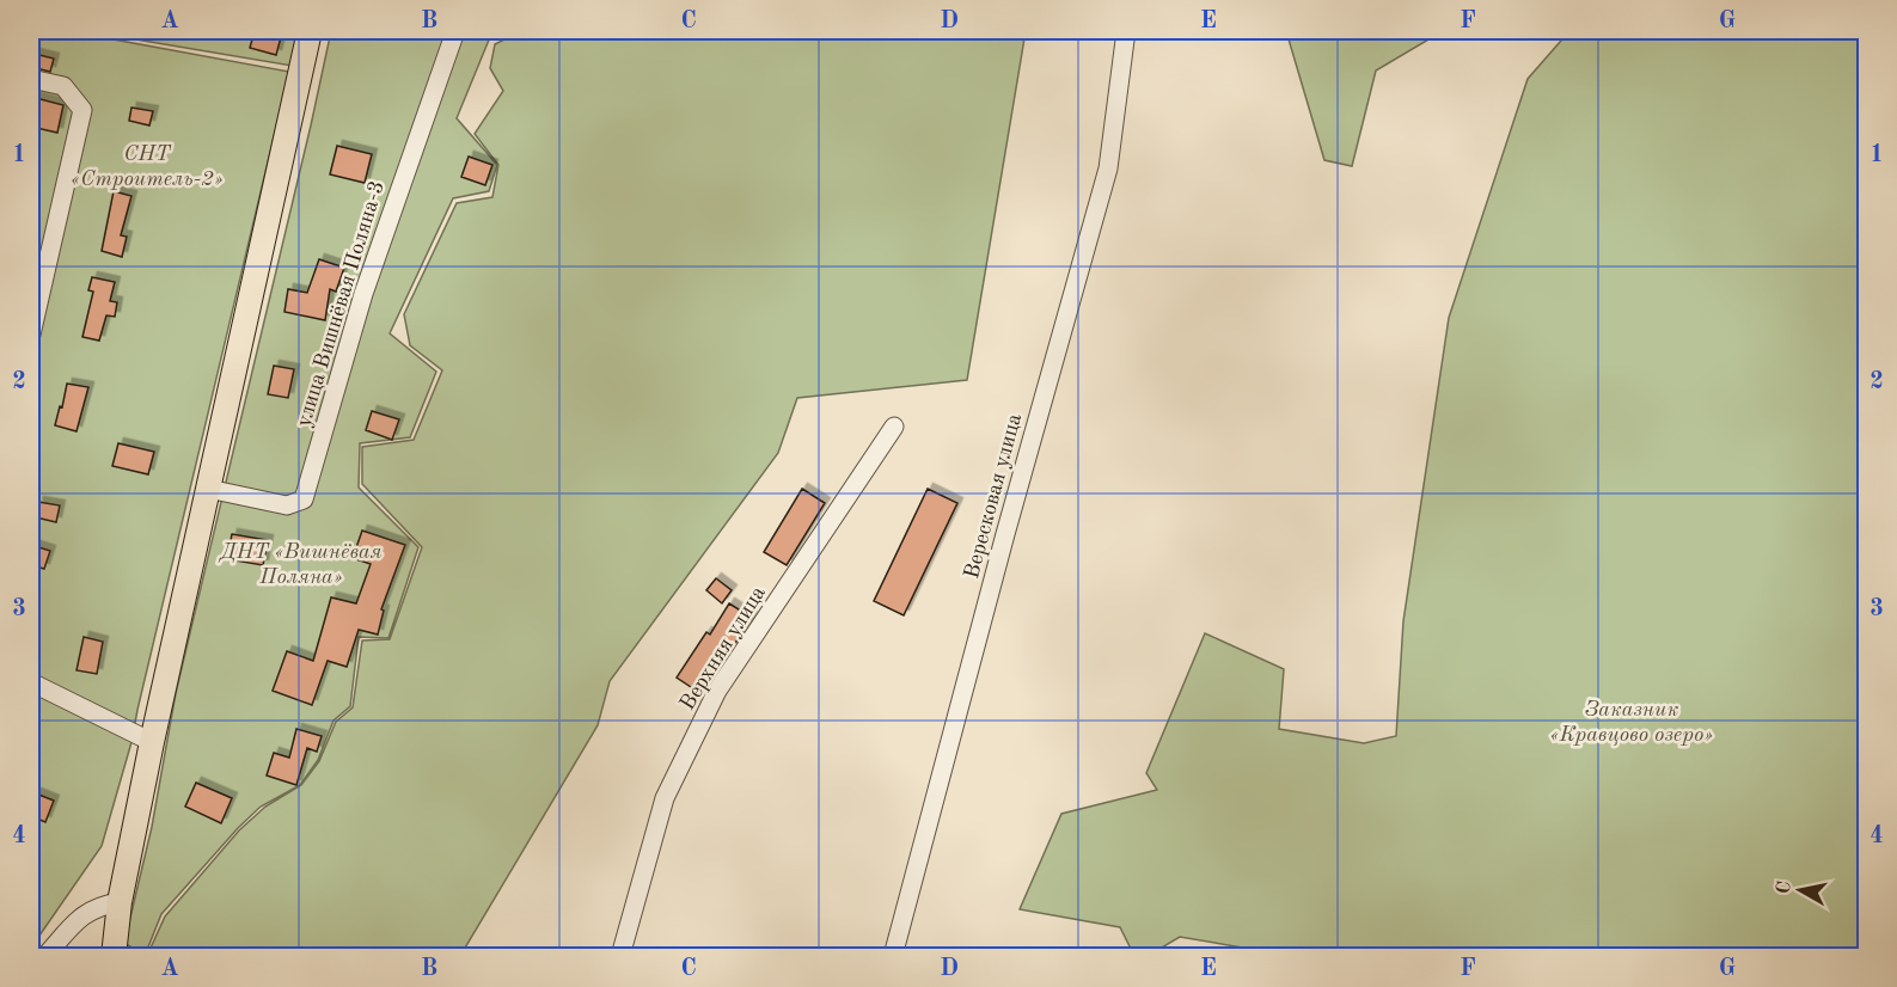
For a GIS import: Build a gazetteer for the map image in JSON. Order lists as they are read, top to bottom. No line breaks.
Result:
{"streets":{"street":["улица Вишнёвая Поляна-3","Вересковая улица","Верхняя улица"]},"parks":["СНТ «Строитель-2»","ДНТ «Вишнёвая Поляна»","Заказник «Кравцово озеро»"],"north":"left","grid":{"columns":["A","B","C","D","E","F","G"],"rows":["1","2","3","4"]}}
